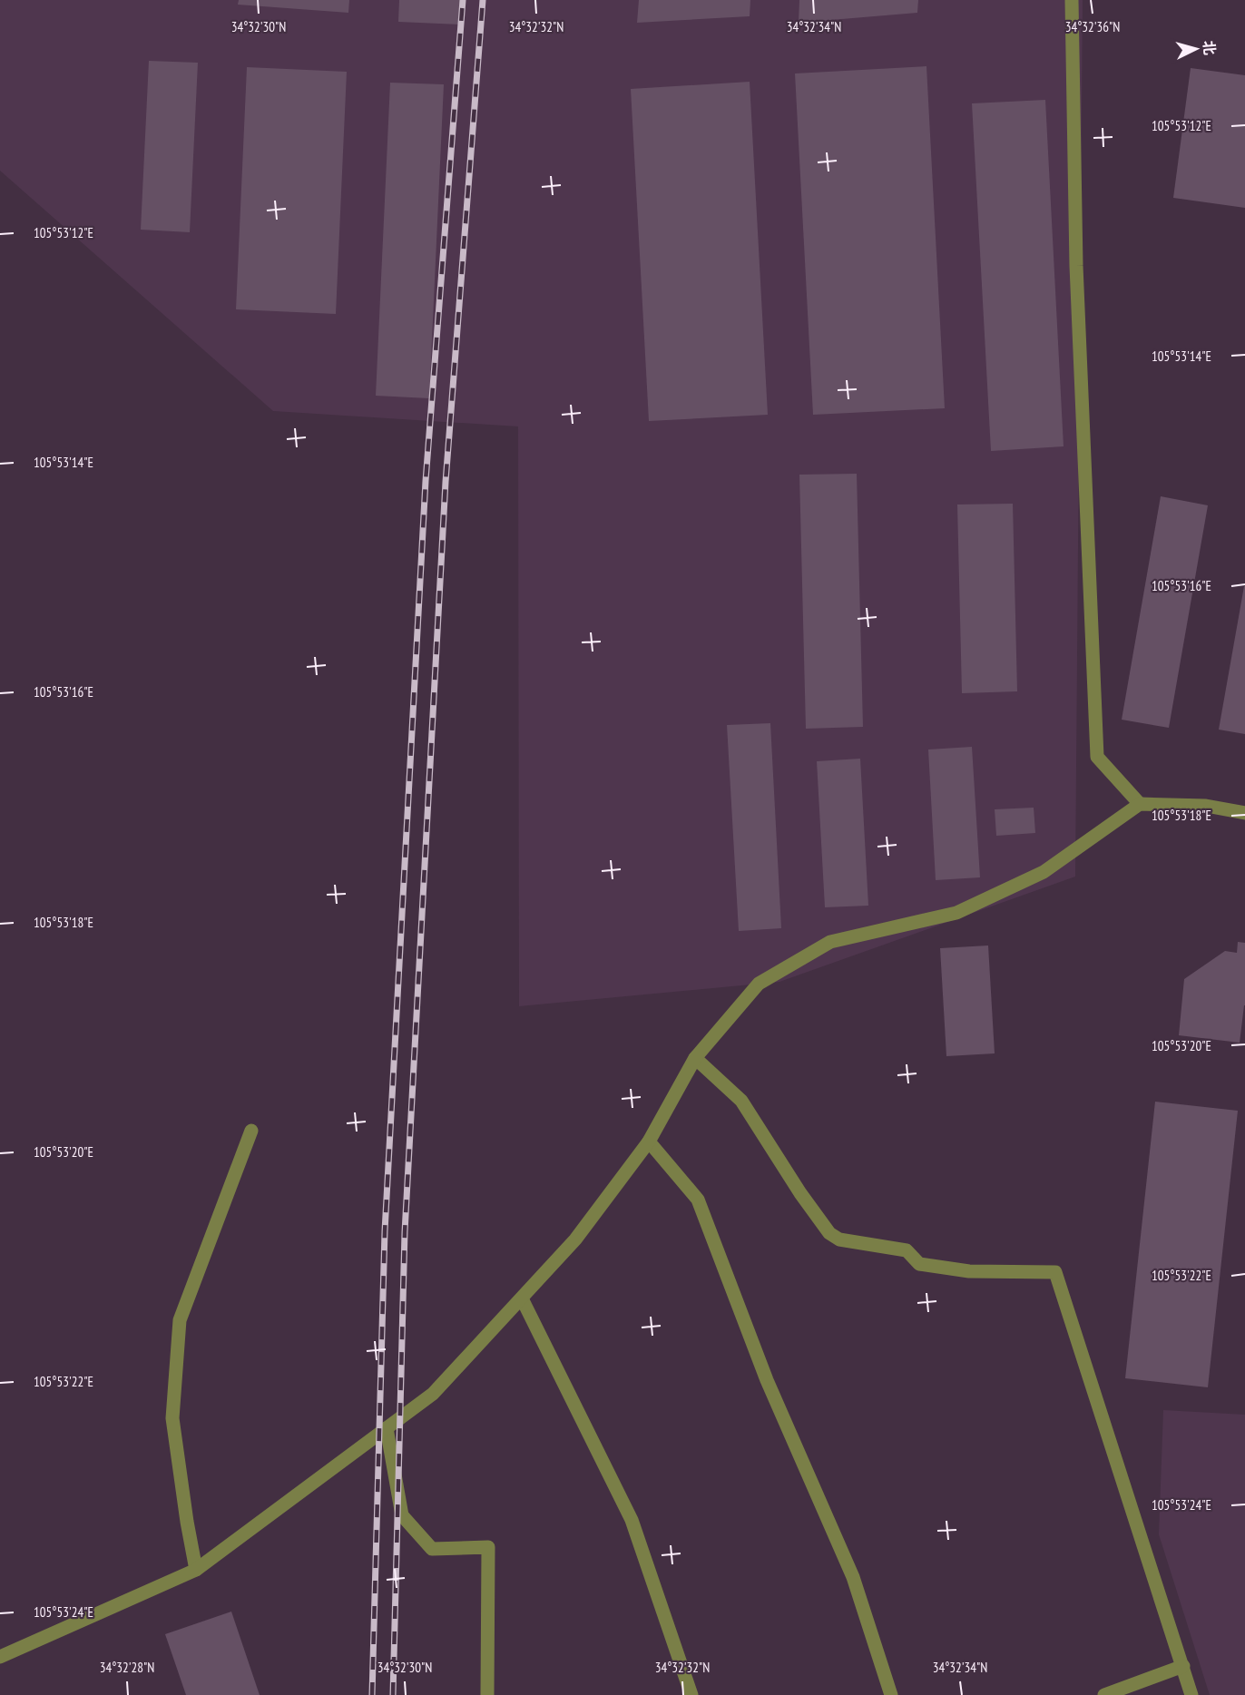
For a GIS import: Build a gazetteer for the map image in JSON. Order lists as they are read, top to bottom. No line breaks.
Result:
{"north":"right","coordinates":["34°32'30\"N","34°32'32\"N","34°32'34\"N","34°32'36\"N","105°53'12\"E","105°53'14\"E","105°53'16\"E","105°53'18\"E","105°53'20\"E","105°53'22\"E","105°53'24\"E","34°32'28\"N"]}
